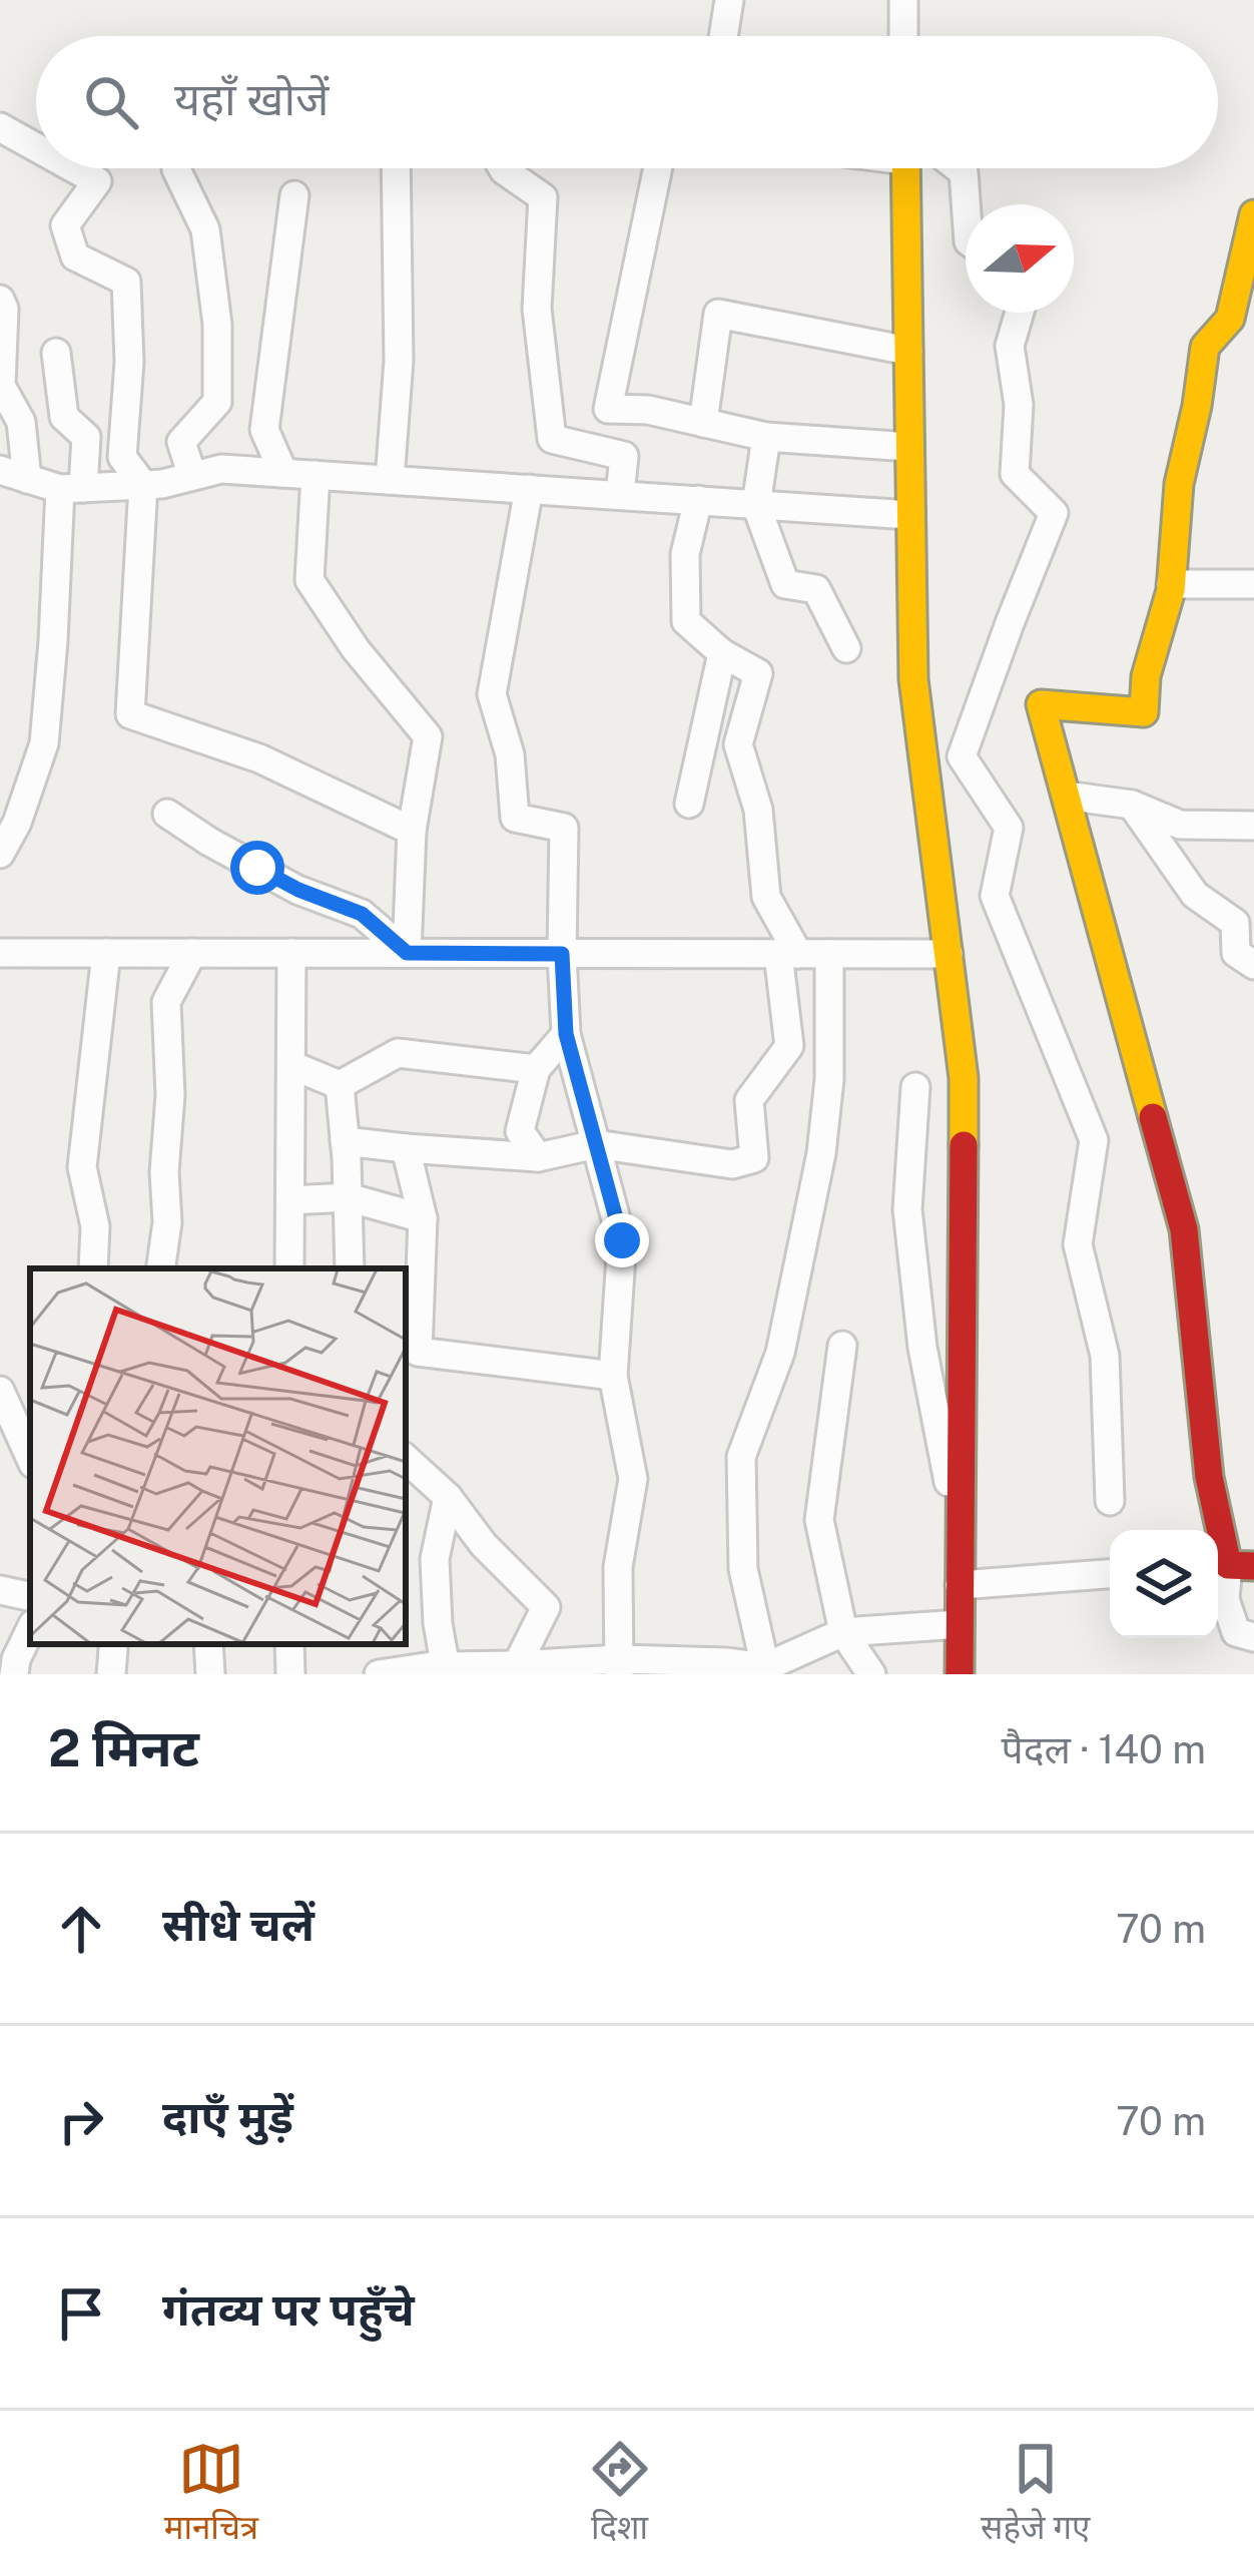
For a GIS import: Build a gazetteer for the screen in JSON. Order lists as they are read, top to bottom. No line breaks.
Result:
{"north":"right","page":{"search":"यहाँ खोजें","heading":["2 मिनट","पैदल · 140 m"],"list":[["सीधे चलें","70 m"],["दाएँ मुड़ें","70 m"],"गंतव्य पर पहुँचे"],"nav":["मानचित्र","दिशा","सहेजे गए"]}}
